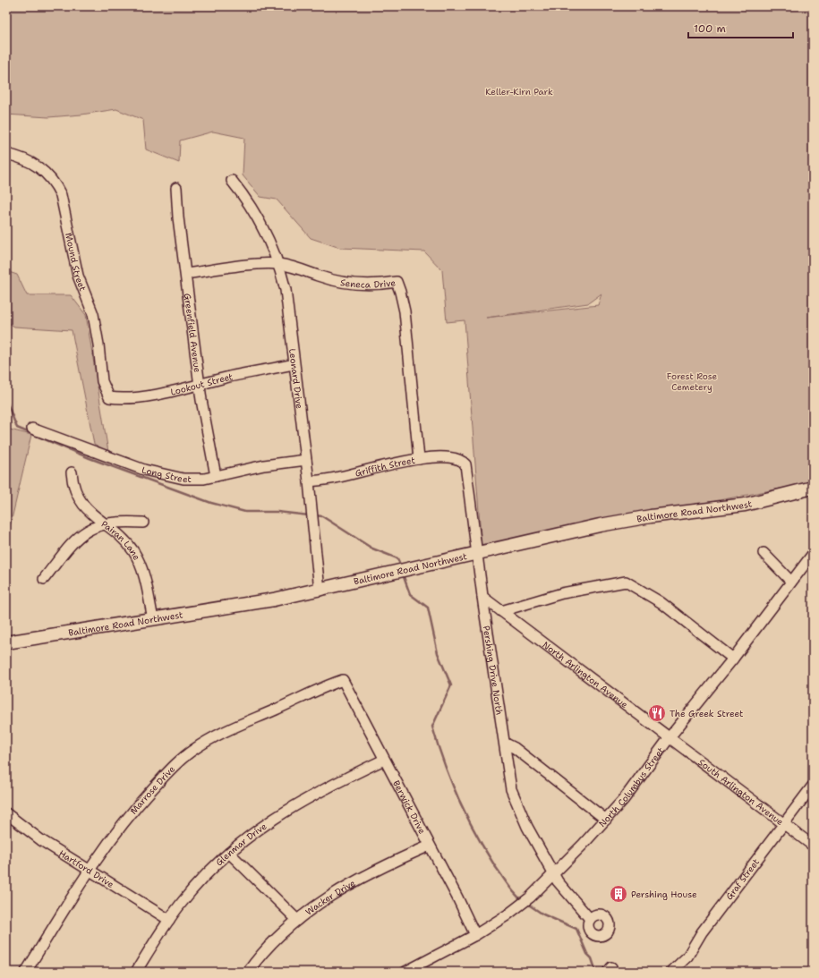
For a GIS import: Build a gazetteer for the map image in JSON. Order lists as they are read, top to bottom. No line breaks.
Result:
{"streets":{"main road":["Baltimore Road Northwest"],"street":["Mound Street","Seneca Drive","Greenfield Avenue","Leonard Drive","Lookout Street","Griffith Street","Long Street","Pairan Lane","Pershing Drive North","North Arlington Avenue","North Columbus Street","Marrose Drive","South Arlington Avenue","Berwick Drive","Glenmar Drive","Hartford Drive","Graf Street","Wacker Drive"]},"crossings":[["Mound Street","Lookout Street"],["Seneca Drive","Greenfield Avenue"],["Seneca Drive","Leonard Drive"],["Seneca Drive","Griffith Street"],["Greenfield Avenue","Lookout Street"],["Greenfield Avenue","Long Street"],["Leonard Drive","Lookout Street"],["Leonard Drive","Griffith Street"],["Leonard Drive","Long Street"],["Leonard Drive","Baltimore Road Northwest"],["Griffith Street","Pershing Drive North"],["Baltimore Road Northwest","Pairan Lane"],["Baltimore Road Northwest","Pershing Drive North"],["Pershing Drive North","North Arlington Avenue"],["Pershing Drive North","North Columbus Street"],["North Arlington Avenue","North Columbus Street"],["North Arlington Avenue","South Arlington Avenue"],["North Columbus Street","South Arlington Avenue"],["North Columbus Street","Berwick Drive"],["Marrose Drive","Berwick Drive"],["Marrose Drive","Hartford Drive"],["South Arlington Avenue","Graf Street"],["Berwick Drive","Glenmar Drive"],["Berwick Drive","Wacker Drive"],["Glenmar Drive","Hartford Drive"]],"parks":["Keller-Kirn Park","Forest Rose Cemetery"],"places":{"restaurant":["The Greek Street"],"building":["Pershing House"]},"scale_bar":"100 m"}
